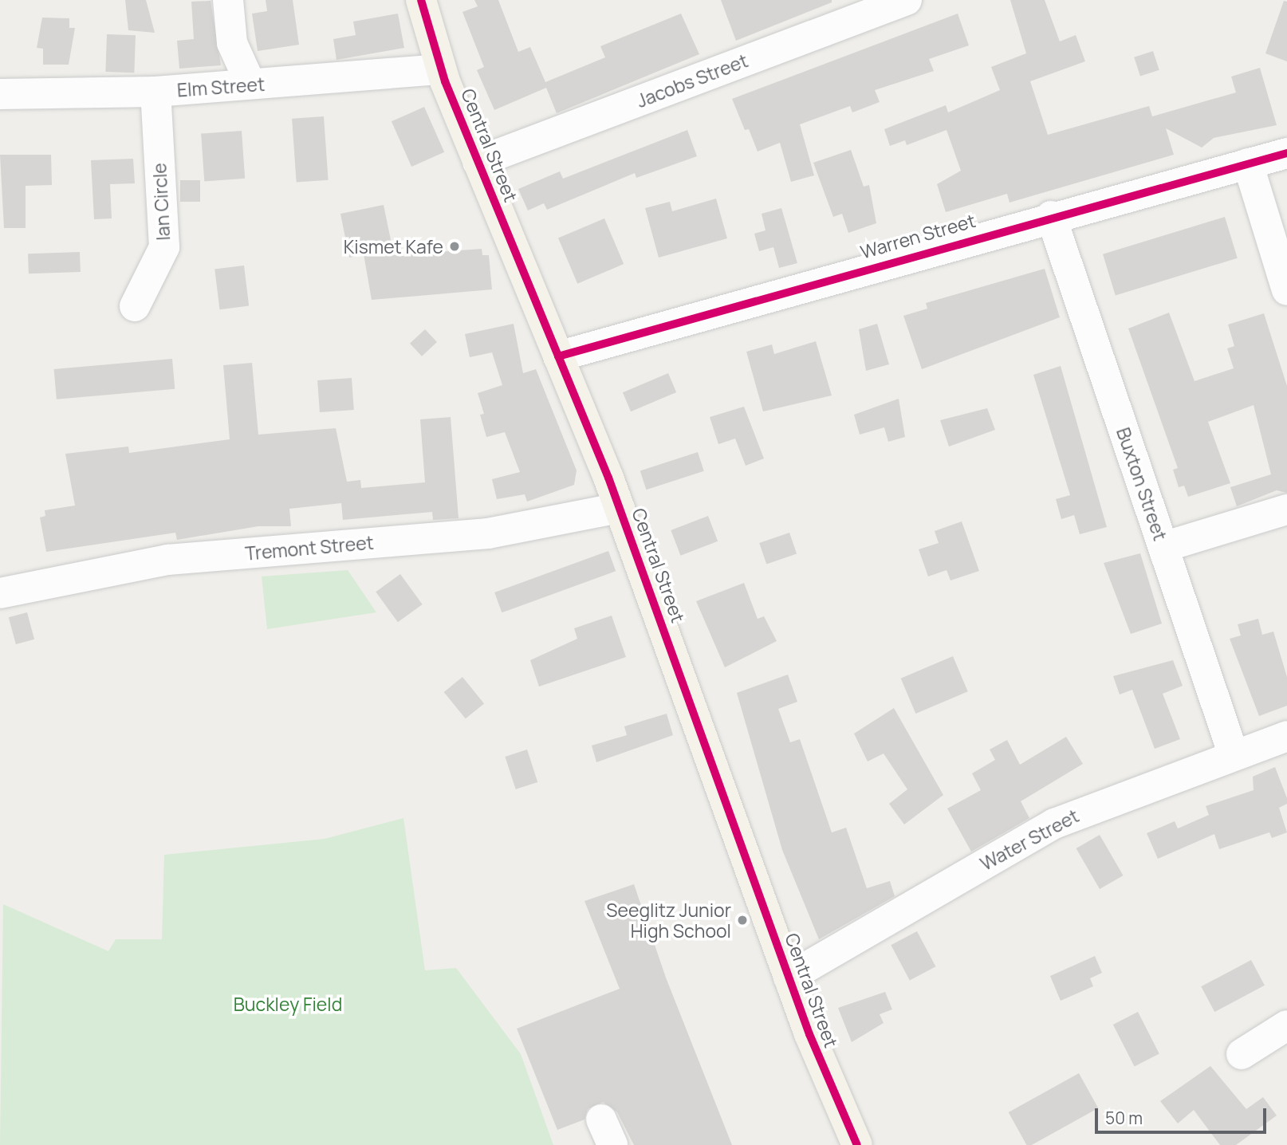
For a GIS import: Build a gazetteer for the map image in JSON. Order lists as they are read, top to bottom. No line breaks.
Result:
{"streets":{"main road":["Central Street"],"street":["Jacobs Street","Elm Street","Ian Circle","Warren Street","Buxton Street","Tremont Street","Water Street"]},"crossings":[["Jacobs Street","Central Street"],["Elm Street","Central Street"],["Elm Street","Ian Circle"],["Central Street","Warren Street"],["Central Street","Tremont Street"],["Central Street","Water Street"],["Warren Street","Buxton Street"],["Buxton Street","Water Street"]],"parks":["Buckley Field"],"places":["Kismet Kafe","Seeglitz Junior High School"],"scale_bar":"50 m"}
